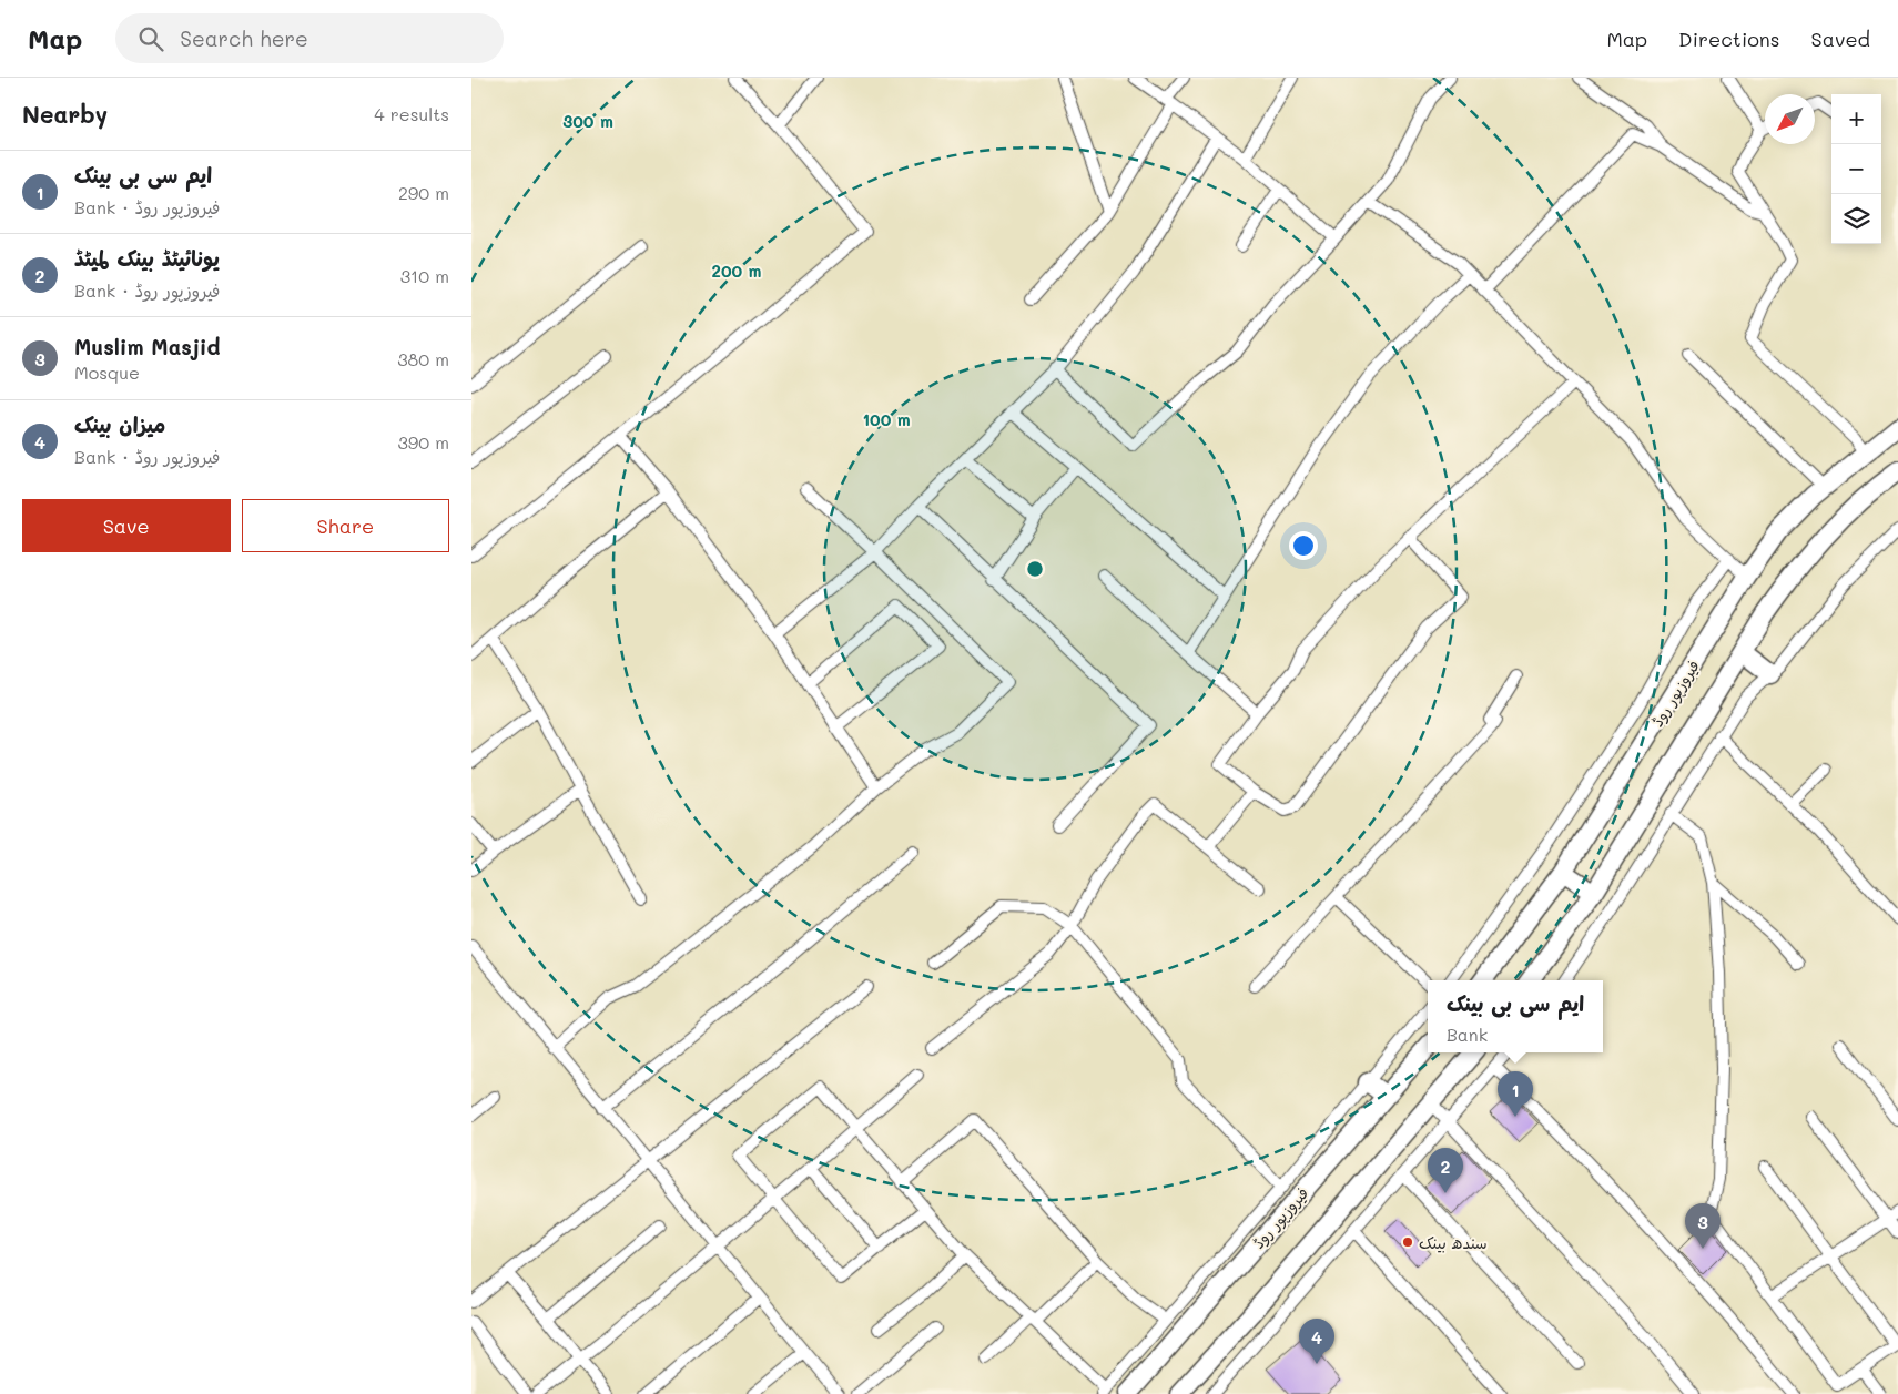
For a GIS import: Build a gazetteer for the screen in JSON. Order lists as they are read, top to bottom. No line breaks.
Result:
{"streets":{"highway":["فیروزپور روڈ"]},"places":["سندھ بینک"],"north":"bottom left","page":{"header":"Map","search":"Search here","nav":["Map","Directions","Saved"],"heading":["Nearby","4 results"],"map_buttons":["+","−"],"list":[{"mark":"1","name":"ایم سی بی بینک","note":"Bank · فیروزپور روڈ","value":"290 m"},{"mark":"2","name":"یونائیٹڈ بینک لمیٹڈ","note":"Bank · فیروزپور روڈ","value":"310 m"},{"mark":"3","name":"Muslim Masjid","note":"Mosque","value":"380 m"},{"mark":"4","name":"میزان بینک","note":"Bank · فیروزپور روڈ","value":"390 m"}],"buttons":["Save","Share"],"popup":["ایم سی بی بینک","Bank"],"pins":["1","2","3","4"]},"rings":["300 m","200 m","100 m"]}
